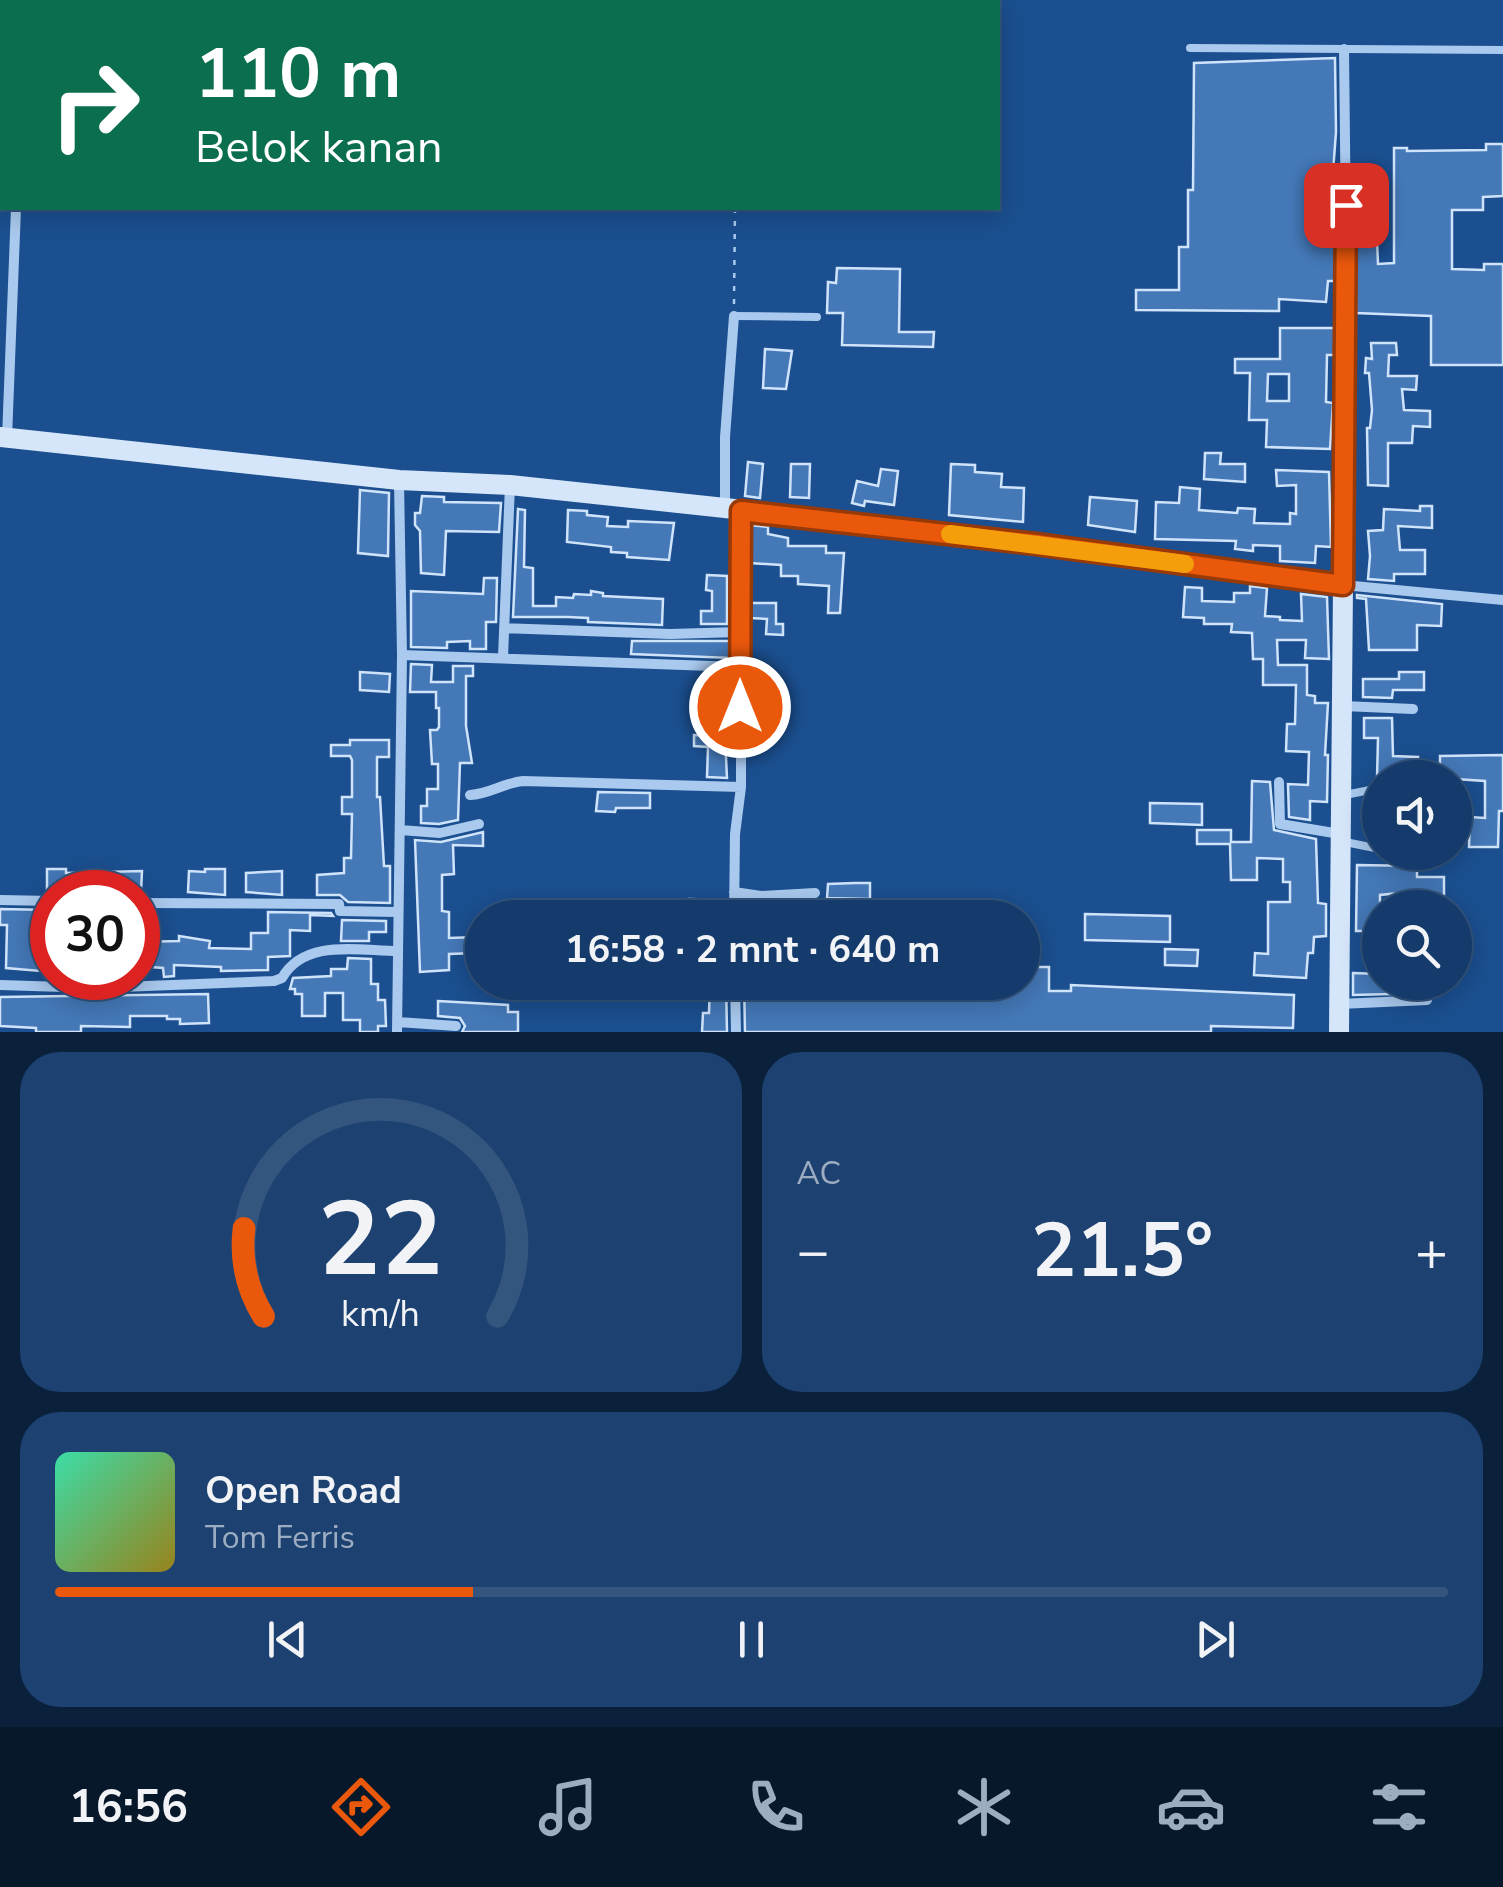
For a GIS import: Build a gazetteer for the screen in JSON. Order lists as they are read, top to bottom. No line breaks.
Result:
{"page":{"turn":["110 m","Belok kanan"],"limit":"30","trip":"16:58 · 2 mnt · 640 m","tile":"AC","heat":["−","21.5°","+"],"song":["Open Road","Tom Ferris"],"tabs":"16:56","gauge":["22","km/h"]}}
